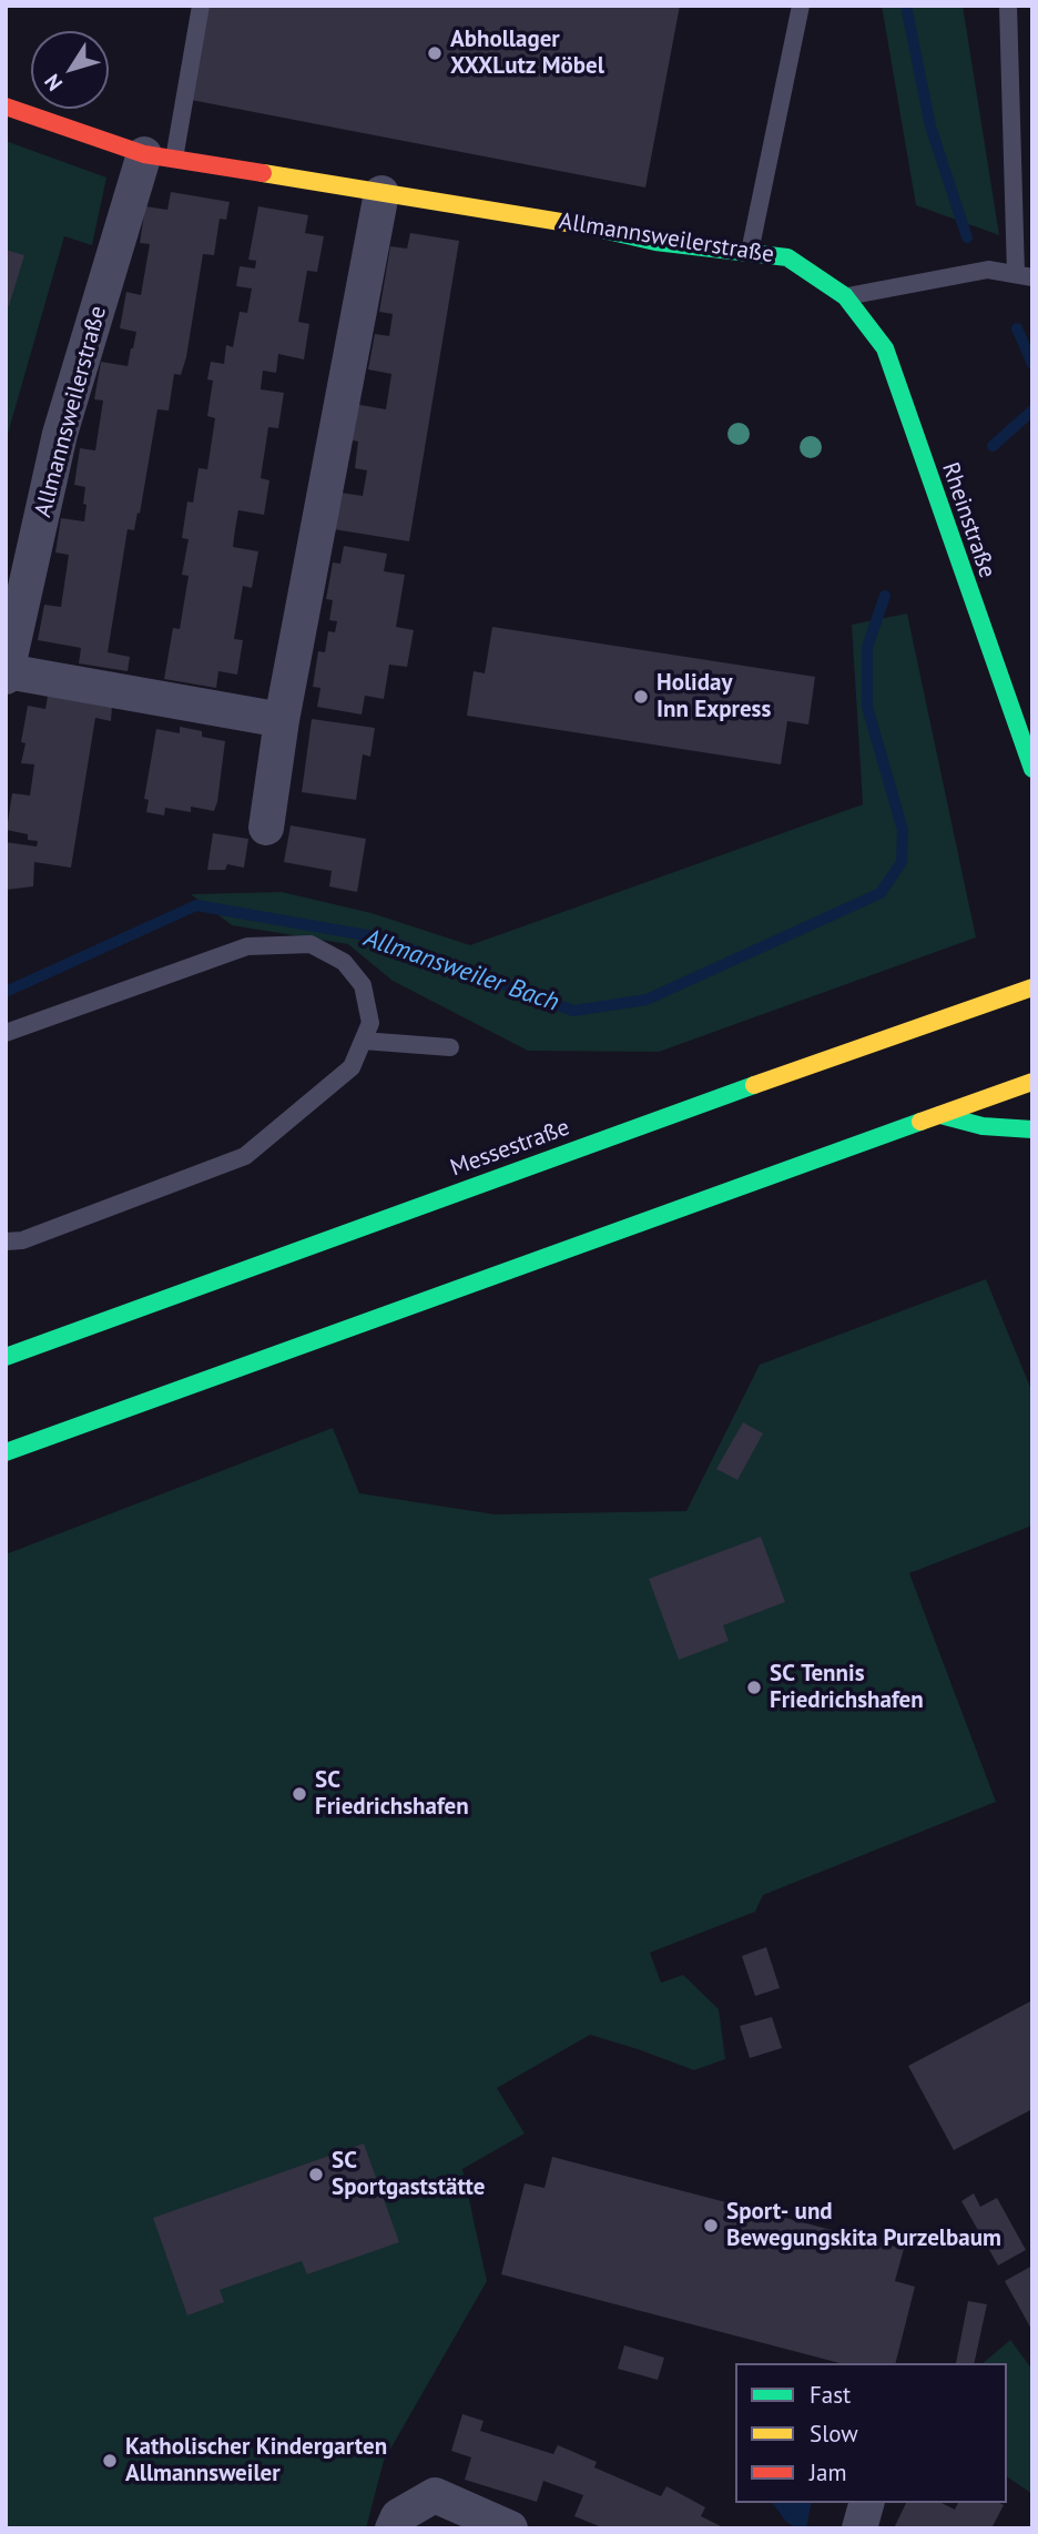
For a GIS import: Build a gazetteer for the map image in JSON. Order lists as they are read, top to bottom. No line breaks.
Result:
{"streets":{"street":["Allmannsweilerstraße","Rheinstraße","Messestraße"]},"crossings":[["Allmannsweilerstraße","Rheinstraße"]],"water":["Allmansweiler Bach"],"places":["Abhollager XXXLutz Möbel","Holiday Inn Express","SC Tennis Friedrichshafen","SC Friedrichshafen","SC Sportgaststätte","Sport- und Bewegungskita Purzelbaum","Katholischer Kindergarten Allmannsweiler"],"legend":["Fast","Slow","Jam"],"north":"bottom left"}
